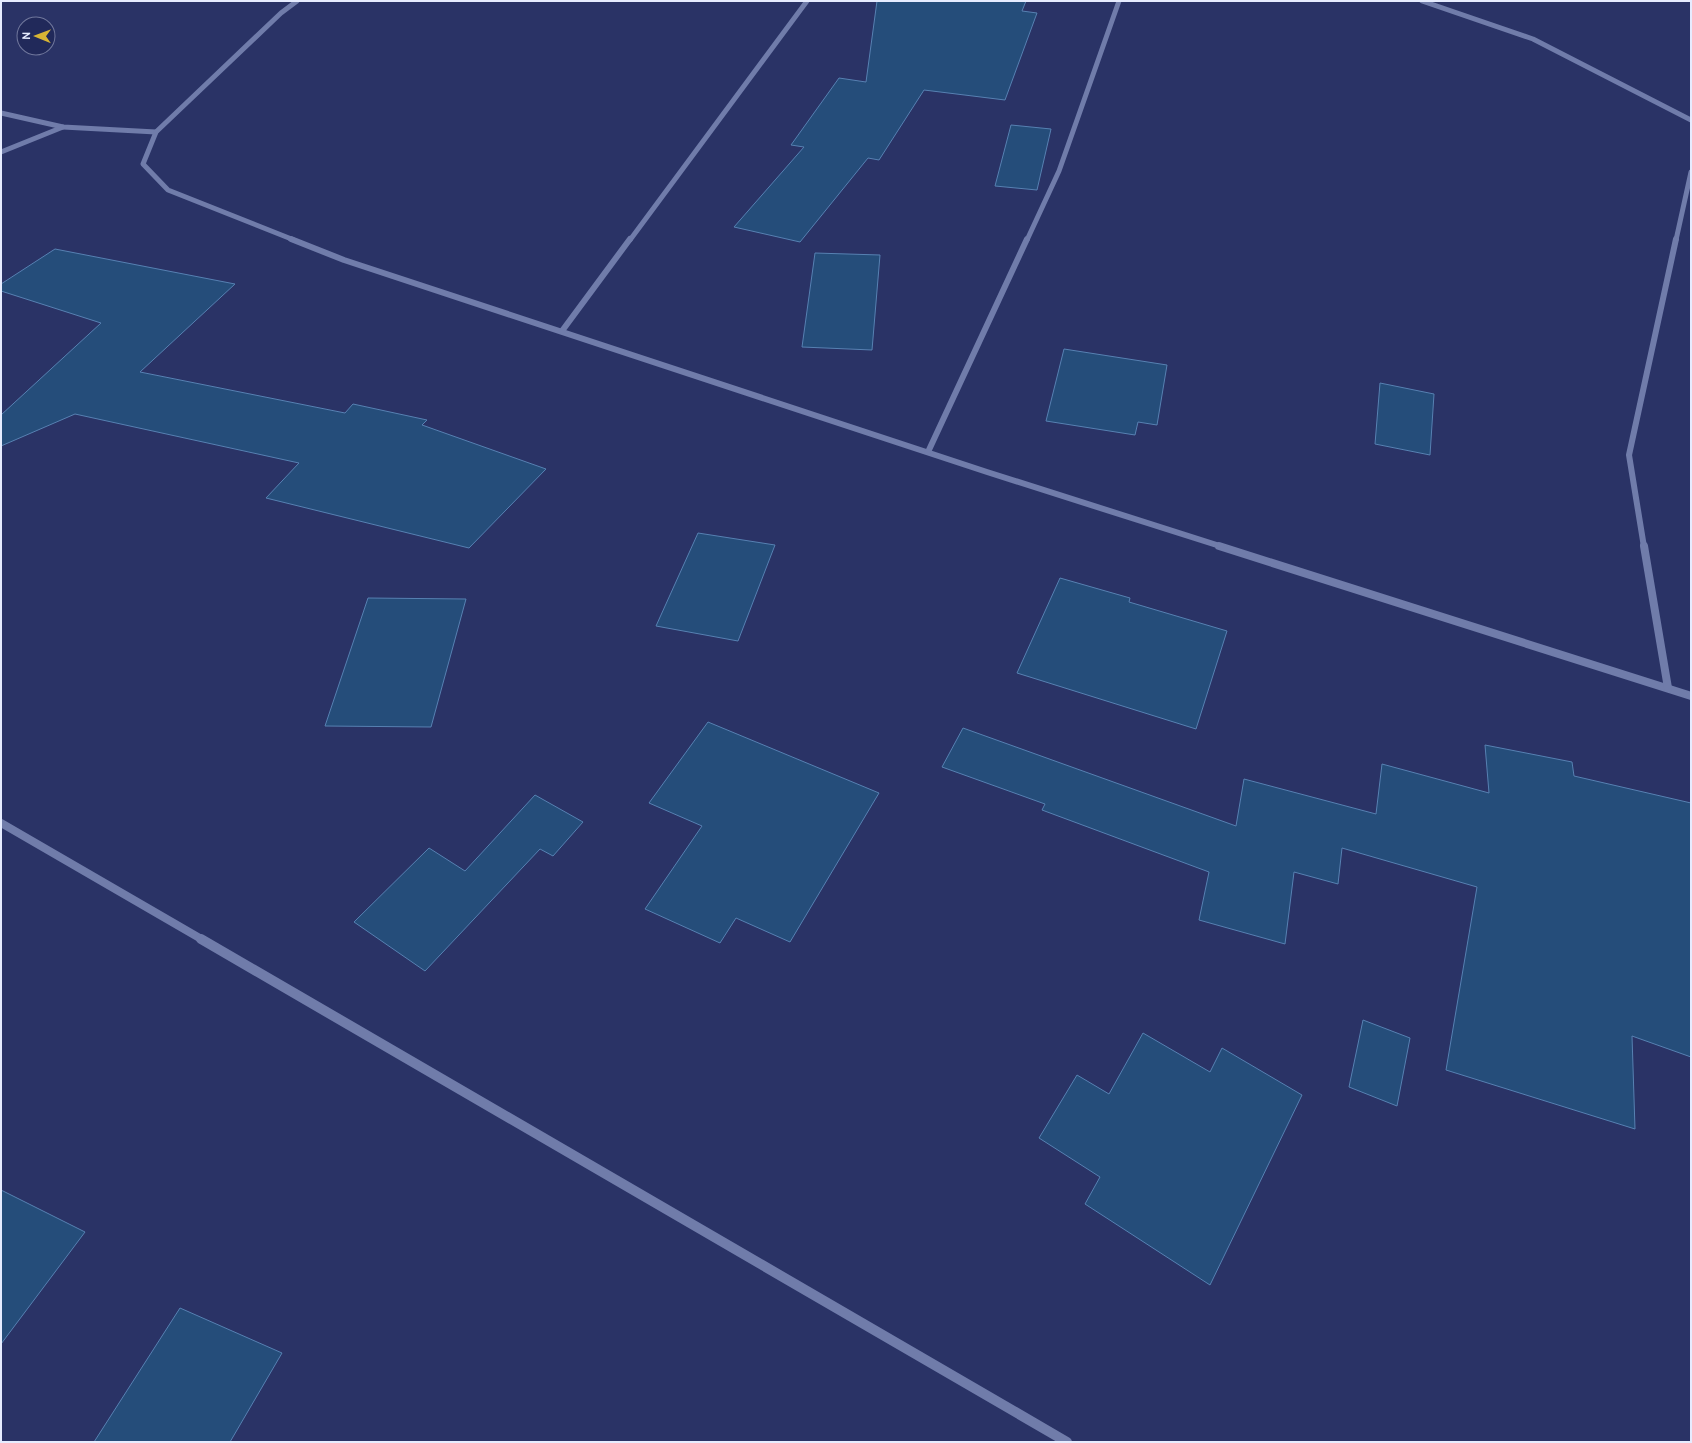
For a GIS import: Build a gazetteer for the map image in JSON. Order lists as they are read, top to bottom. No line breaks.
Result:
{"north":"left"}
